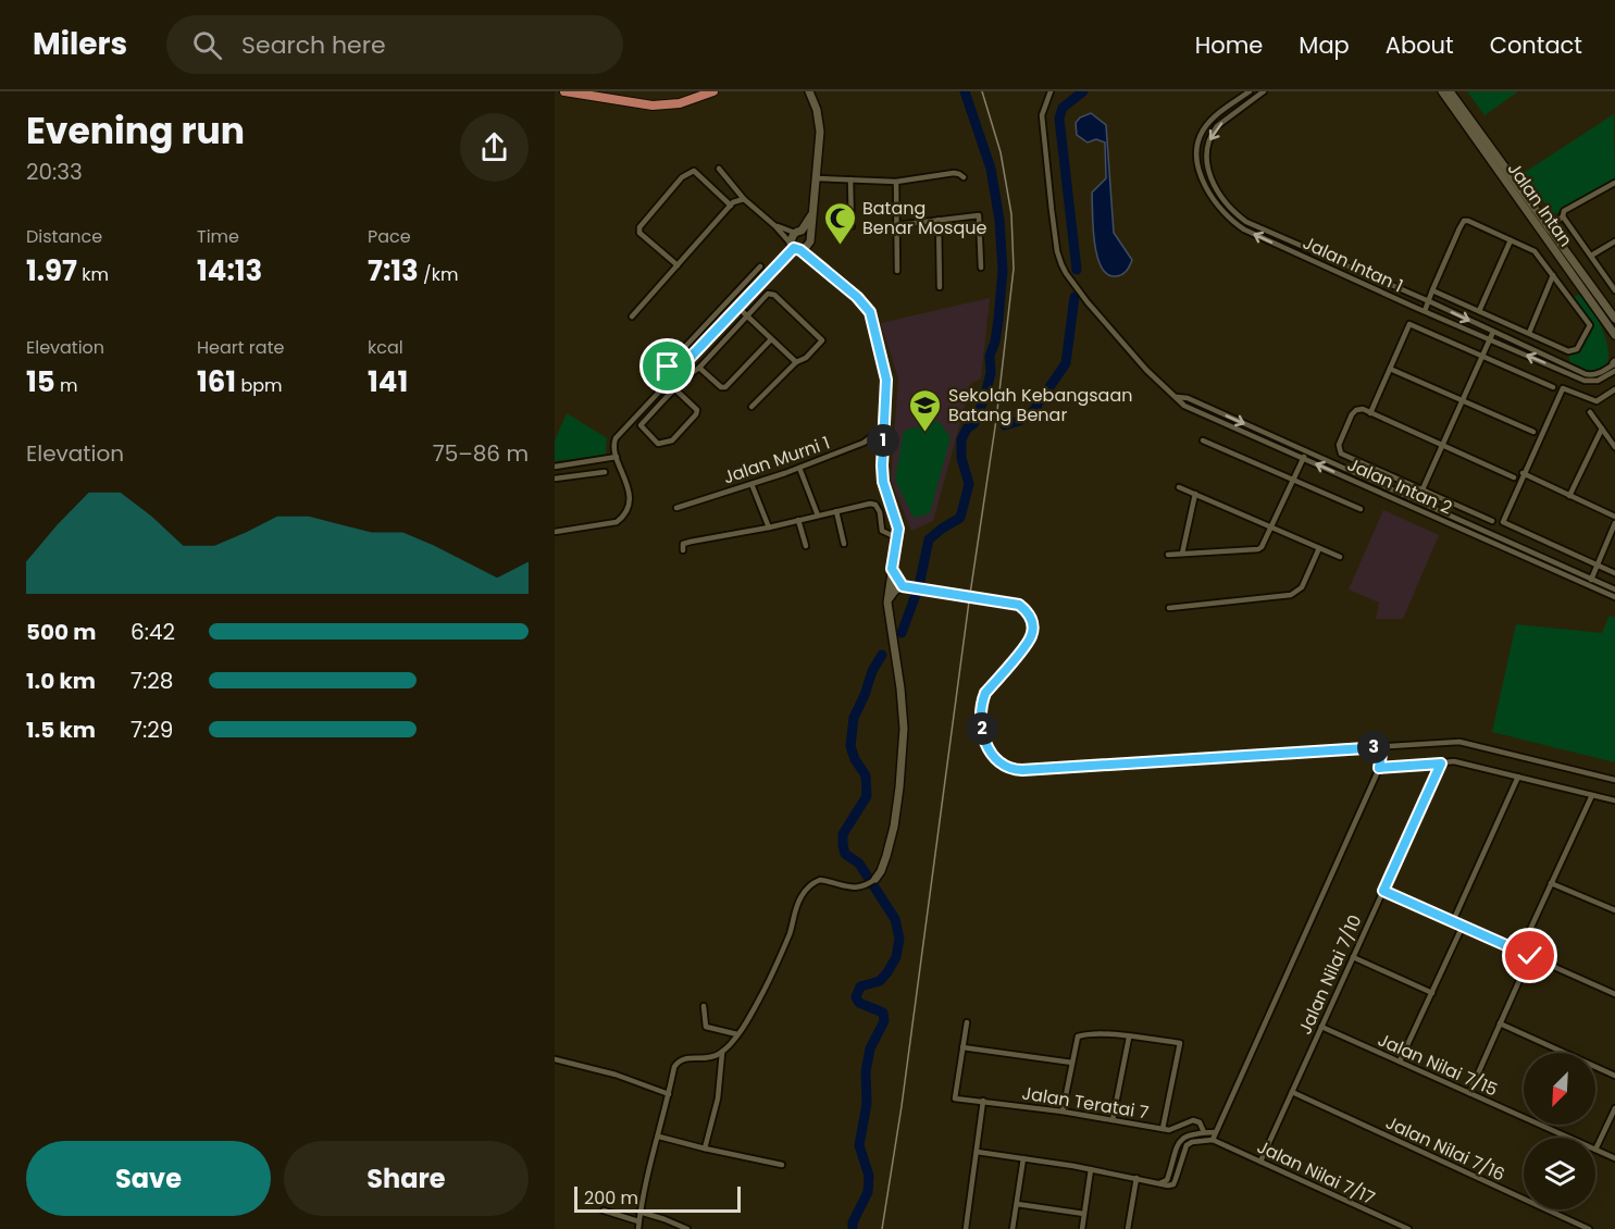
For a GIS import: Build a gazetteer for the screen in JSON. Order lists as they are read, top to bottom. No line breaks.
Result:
{"streets":{"street":["Jalan Intan","Jalan Intan 1","Jalan Murni 1","Jalan Intan 2","Jalan Nilai 7/10","Jalan Nilai 7/15","Jalan Teratai 7","Jalan Nilai 7/16","Jalan Nilai 7/17"]},"crossings":[["Jalan Nilai 7/10","Jalan Nilai 7/15"],["Jalan Nilai 7/10","Jalan Nilai 7/16"],["Jalan Nilai 7/10","Jalan Nilai 7/17"]],"places":{"mosque":["Batang Benar Mosque"],"school or university":["Sekolah Kebangsaan Batang Benar"]},"scale_bar":"200 m","north":"bottom left","page":{"header":"Milers","search":"Search here","nav":["Home","Map","About","Contact"],"heading":["Evening run","20:33"],"stats":[["Distance","1.97 km"],["Time","14:13"],["Pace","7:13 /km"],["Elevation","15 m"],["Heart rate","161 bpm"],["kcal","141"]],"chart":["Elevation","75–86 m"],"pins":["1","2","3"],"list":[{"name":"500 m","note":"6:42"},{"name":"1.0 km","note":"7:28"},{"name":"1.5 km","note":"7:29"}],"buttons":["Save","Share"],"scale":"200 m"}}
